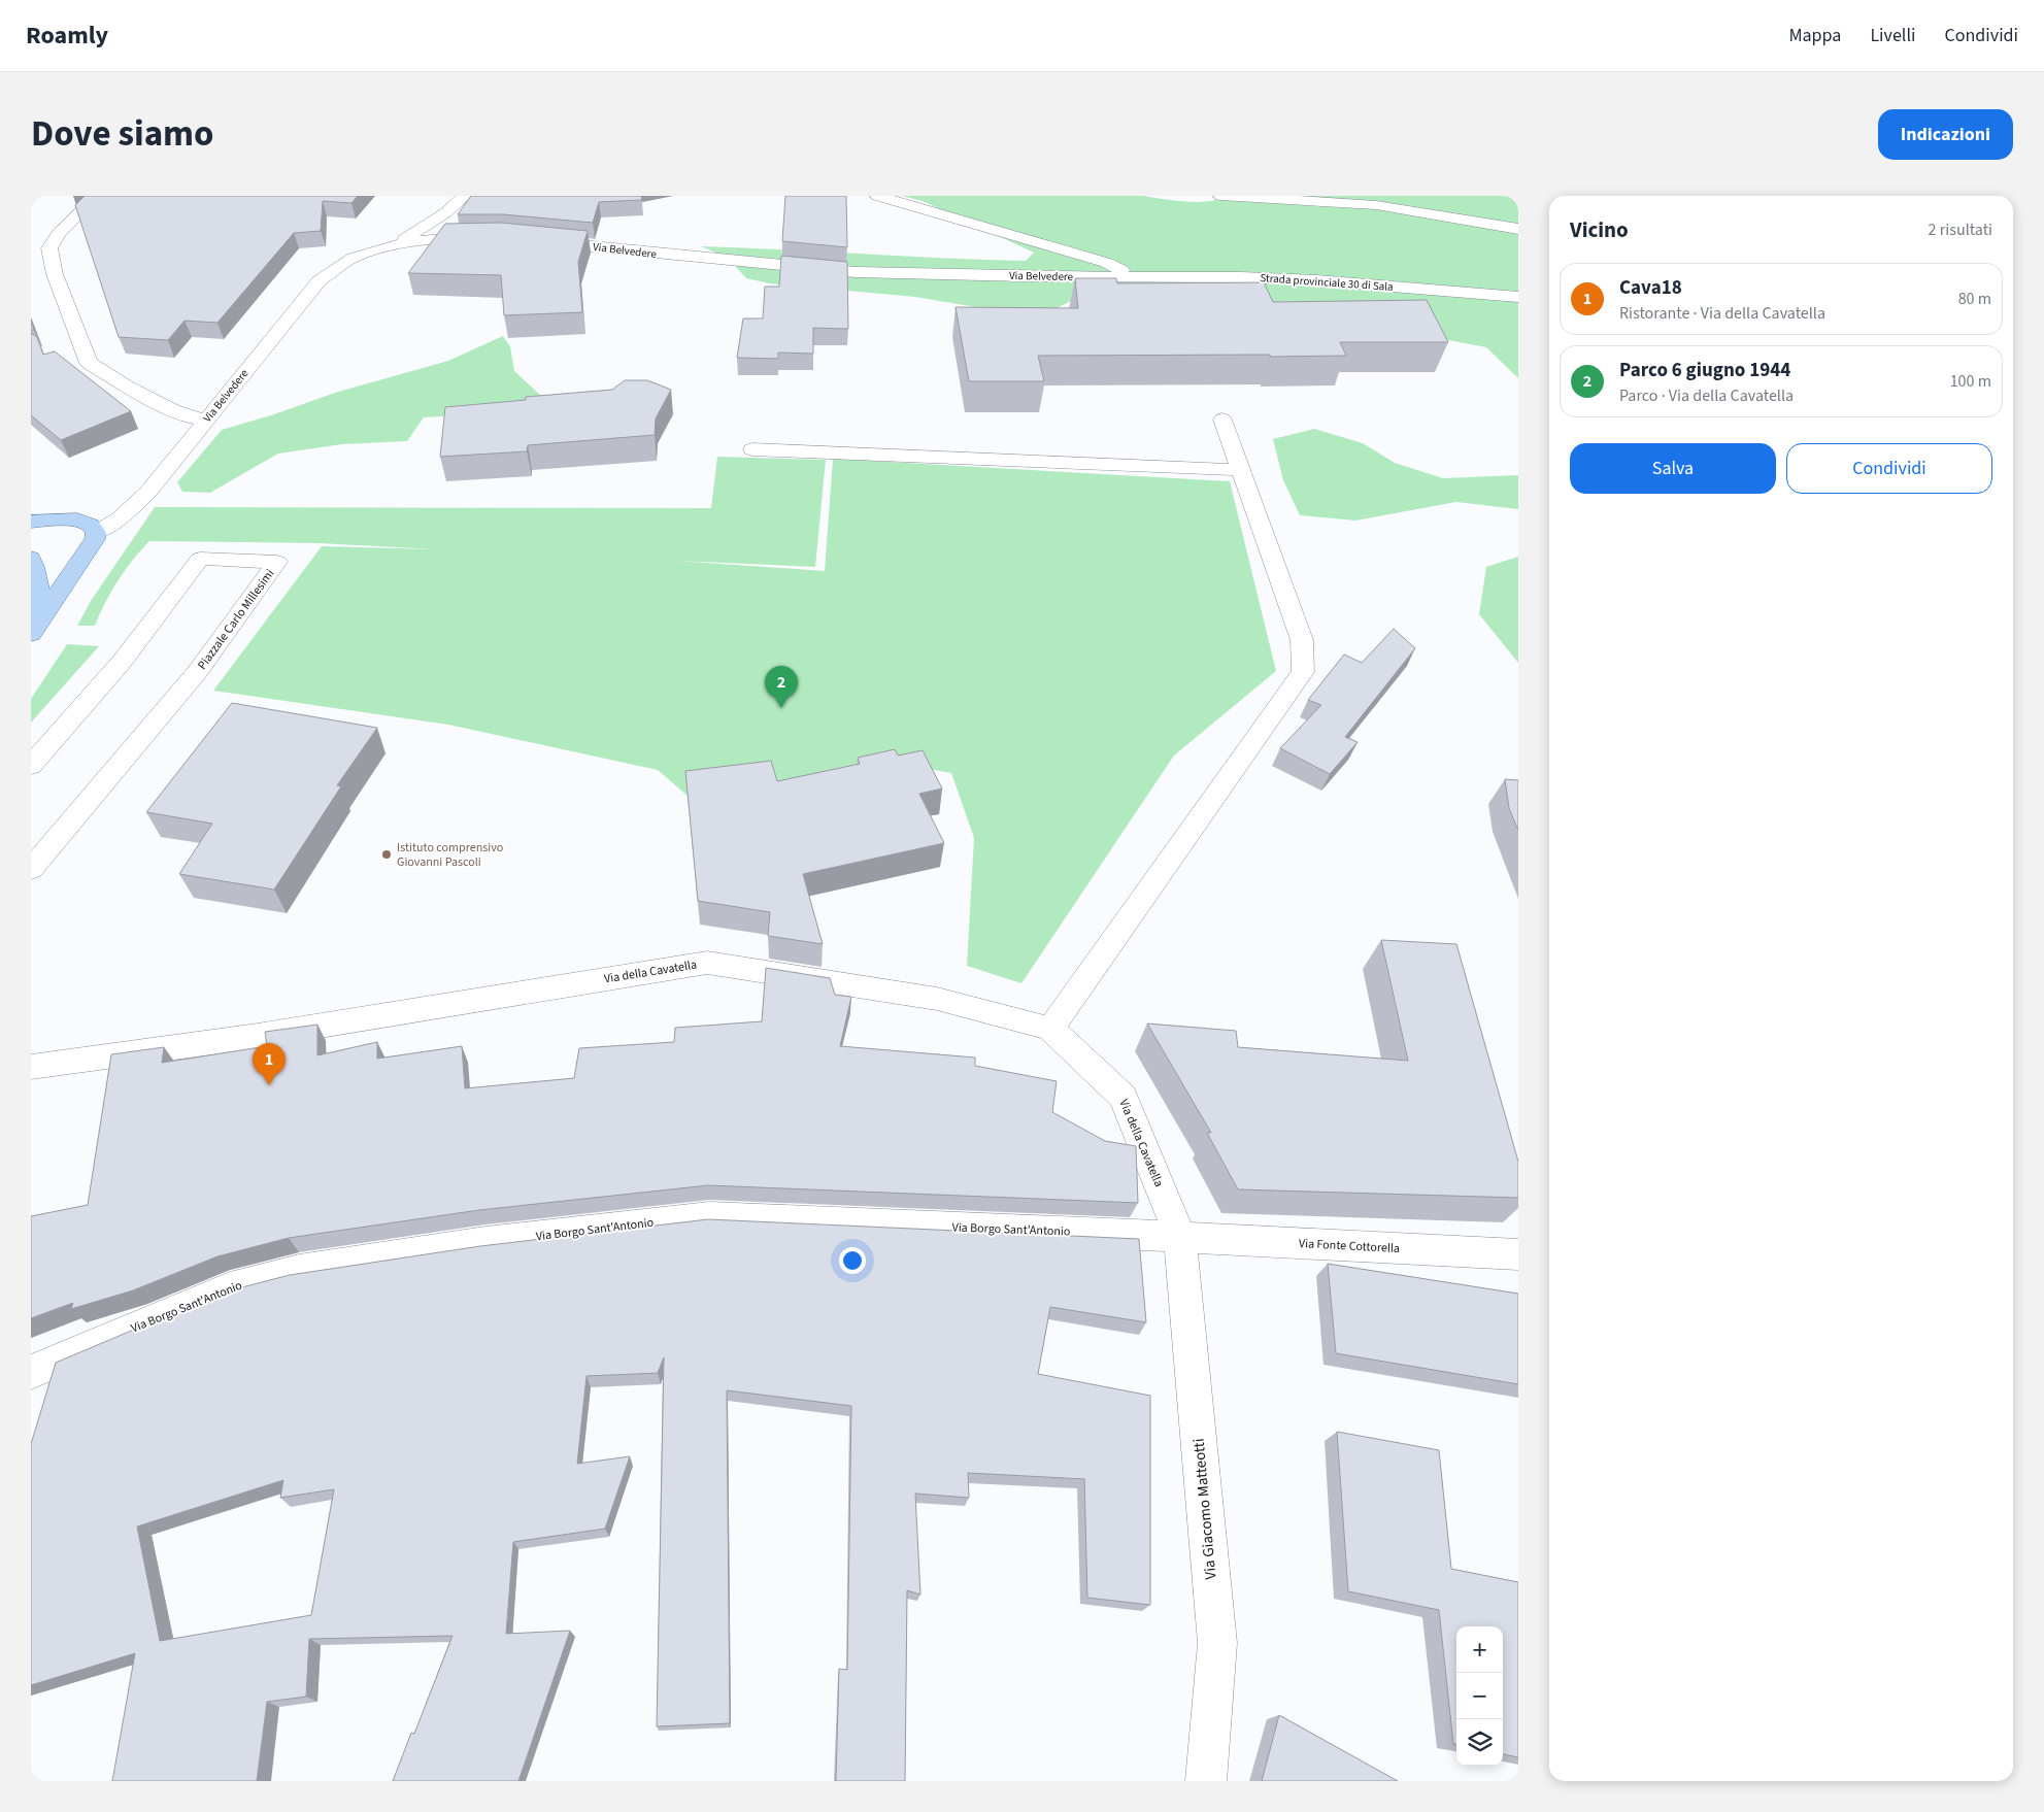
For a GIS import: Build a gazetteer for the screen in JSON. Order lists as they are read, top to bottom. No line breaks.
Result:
{"streets":{"street":["Via Belvedere","Strada provinciale 30 di Sala","Piazzale Carlo Millesimi","Via della Cavatella","Via Borgo Sant'Antonio","Via Fonte Cottorella","Via Giacomo Matteotti"]},"crossings":[["Via Belvedere","Strada provinciale 30 di Sala"],["Via della Cavatella","Via Borgo Sant'Antonio"],["Via della Cavatella","Via Fonte Cottorella"],["Via della Cavatella","Via Giacomo Matteotti"],["Via Borgo Sant'Antonio","Via Fonte Cottorella"],["Via Borgo Sant'Antonio","Via Giacomo Matteotti"],["Via Fonte Cottorella","Via Giacomo Matteotti"]],"places":["Istituto comprensivo Giovanni Pascoli"],"page":{"header":"Roamly","nav":["Mappa","Livelli","Condividi"],"title":"Dove siamo","buttons":["Indicazioni",["Salva","Condividi"]],"heading":["Vicino","2 risultati"],"list":[{"mark":"1","name":"Cava18","note":"Ristorante · Via della Cavatella","value":"80 m"},{"mark":"2","name":"Parco 6 giugno 1944","note":"Parco · Via della Cavatella","value":"100 m"}],"pins":["2","1"],"map_buttons":["+","−"]}}
